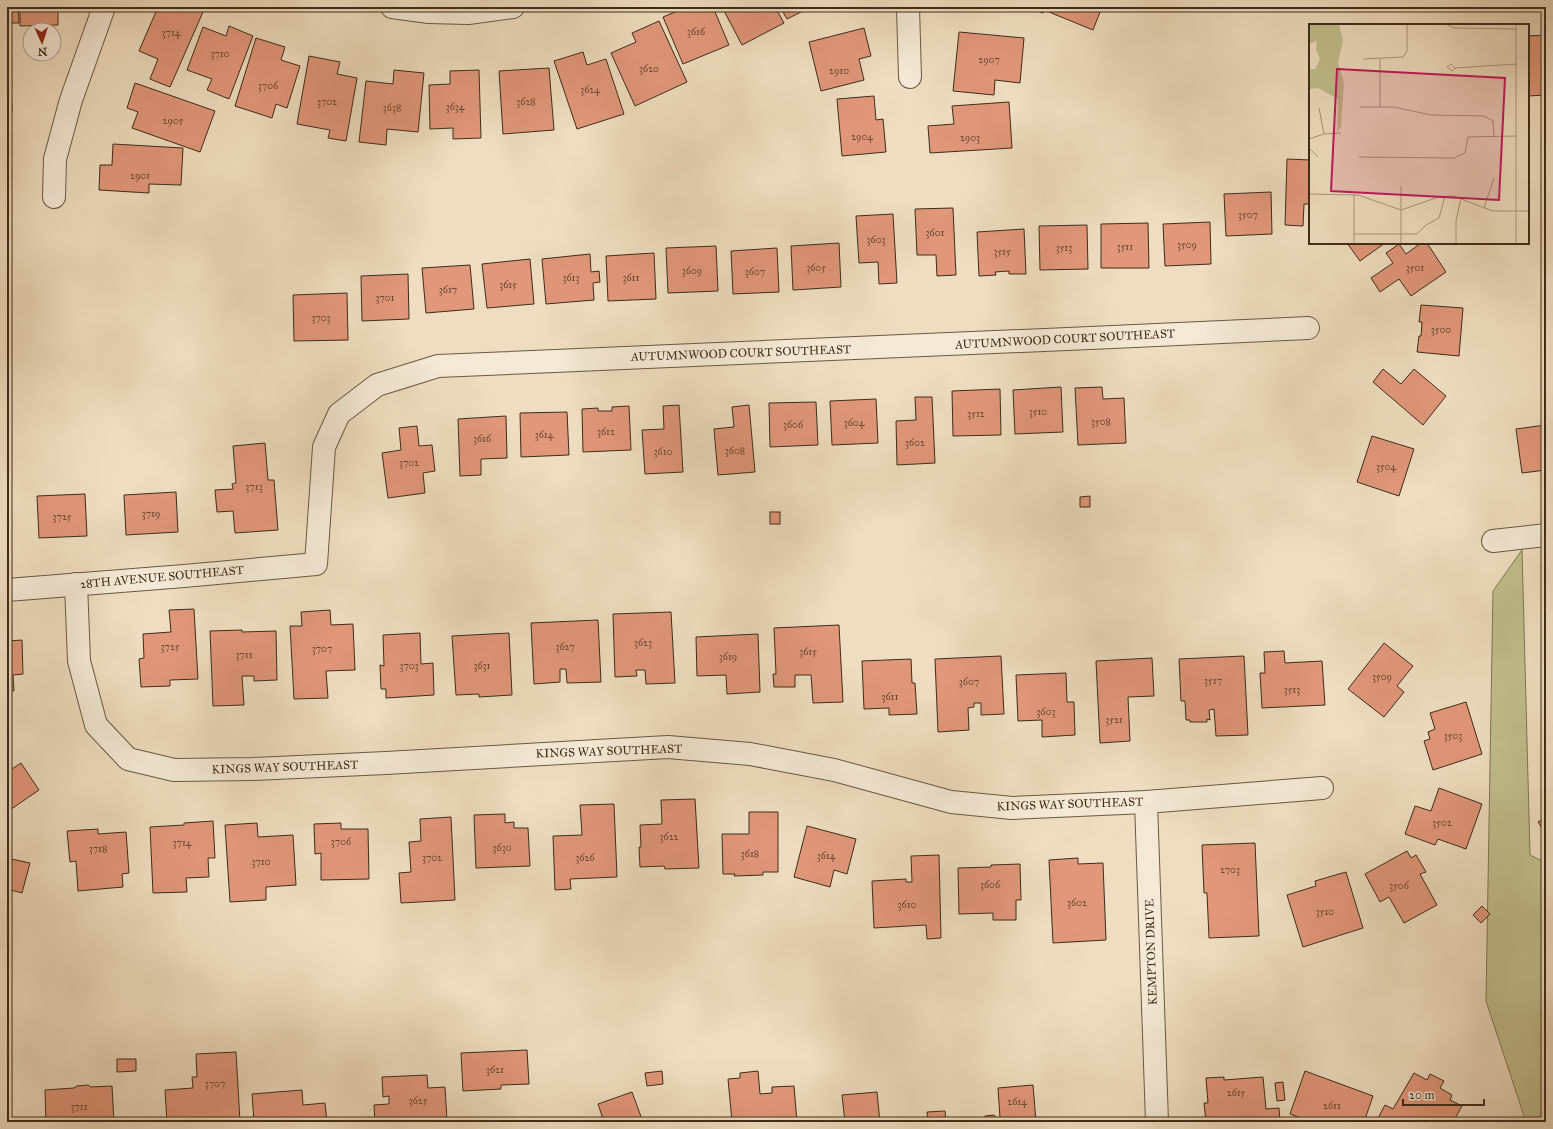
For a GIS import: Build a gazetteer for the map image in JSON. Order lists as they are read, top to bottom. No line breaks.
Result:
{"streets":{"street":["AUTUMNWOOD COURT SOUTHEAST","28TH AVENUE SOUTHEAST","KINGS WAY SOUTHEAST","KEMPTON DRIVE"]},"crossings":[["AUTUMNWOOD COURT SOUTHEAST","28TH AVENUE SOUTHEAST"],["28TH AVENUE SOUTHEAST","KINGS WAY SOUTHEAST"],["KINGS WAY SOUTHEAST","KEMPTON DRIVE"]],"house_numbers":["3616","3714","3710","2907","3620","2910","3706","3624","3702","3628","3634","3638","2905","2904","2903","2901","3507","3601","3603","3509","3511","3513","3515","3605","3501","3609","3607","3613","3611","3615","3617","3701","3703","3500","3510","3512","3508","3604","3606","3612","3614","3616","3602","3608","3610","3702","3504","3713","3719","3725","3623","3725","3627","3707","3615","3711","3619","3703","3631","3509","3517","3607","3513","3611","3603","3521","3503","3502","3622","3706","3714","3630","3718","3618","3614","3702","3626","3710","2703","3606","3506","3602","3610","3510","3621","3707","2615","3625","2614","2611","3711"],"scale_bar":"20 m","north":"bottom"}
